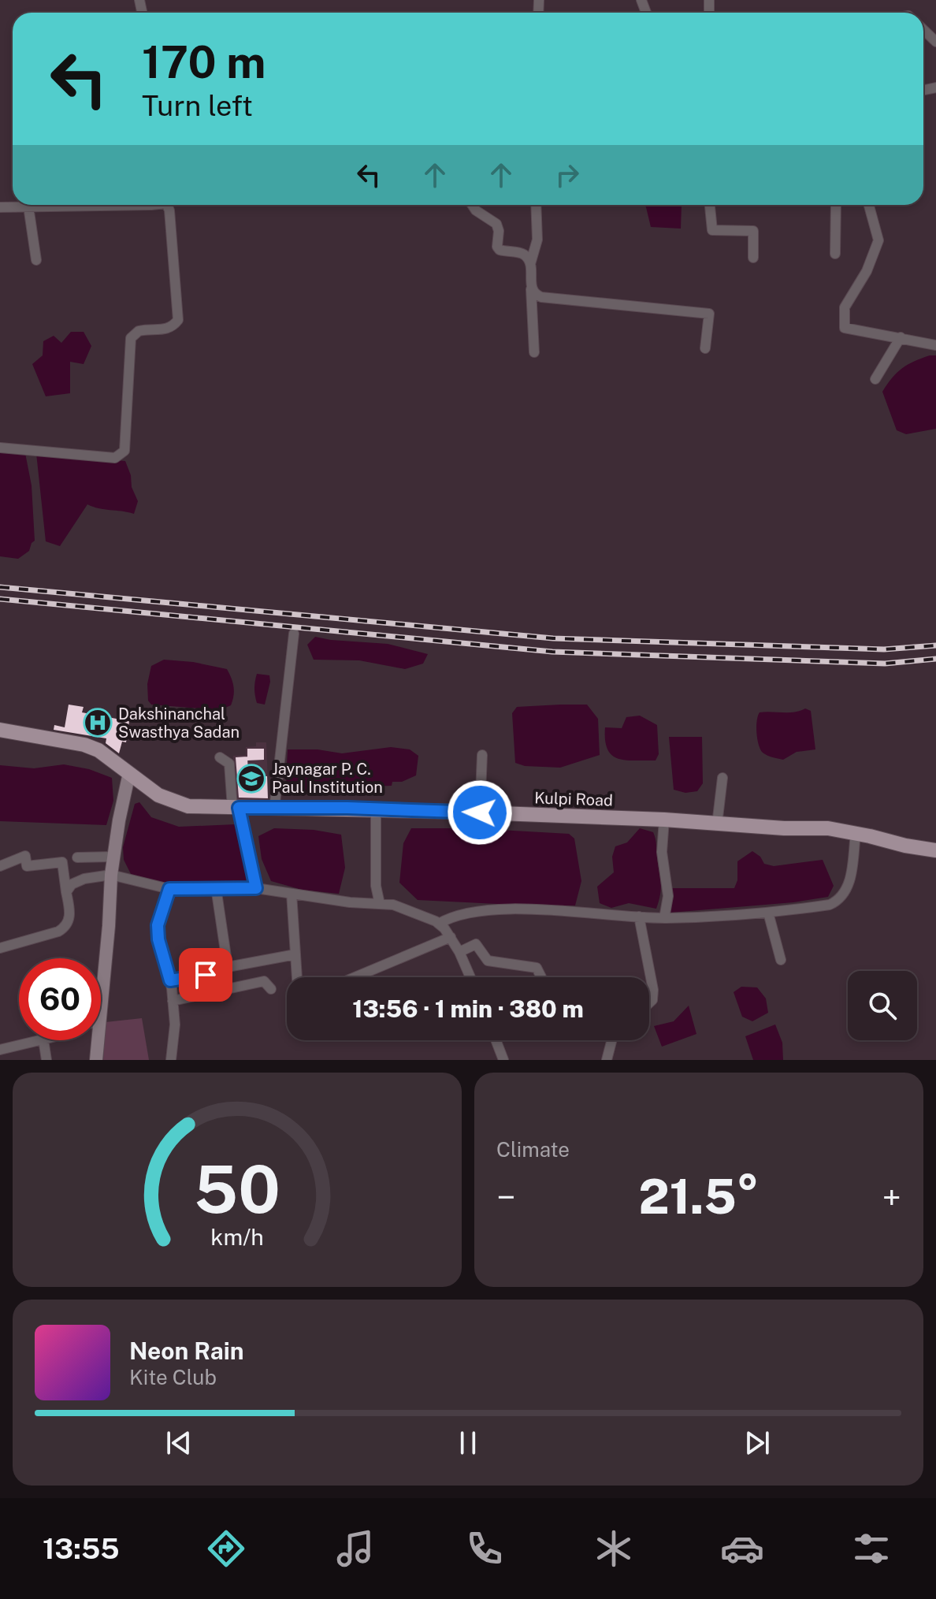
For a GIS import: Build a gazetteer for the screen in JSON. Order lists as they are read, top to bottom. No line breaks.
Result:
{"streets":{"main road":["Kulpi Road"]},"places":{"hospital":["Dakshinanchal Swasthya Sadan"],"school or university":["Jaynagar P. C. Paul Institution"]},"page":{"turn":["170 m","Turn left"],"limit":"60","trip":"13:56 · 1 min · 380 m","tile":"Climate","heat":["−","21.5°","+"],"song":["Neon Rain","Kite Club"],"tabs":"13:55","gauge":["50","km/h"]}}
